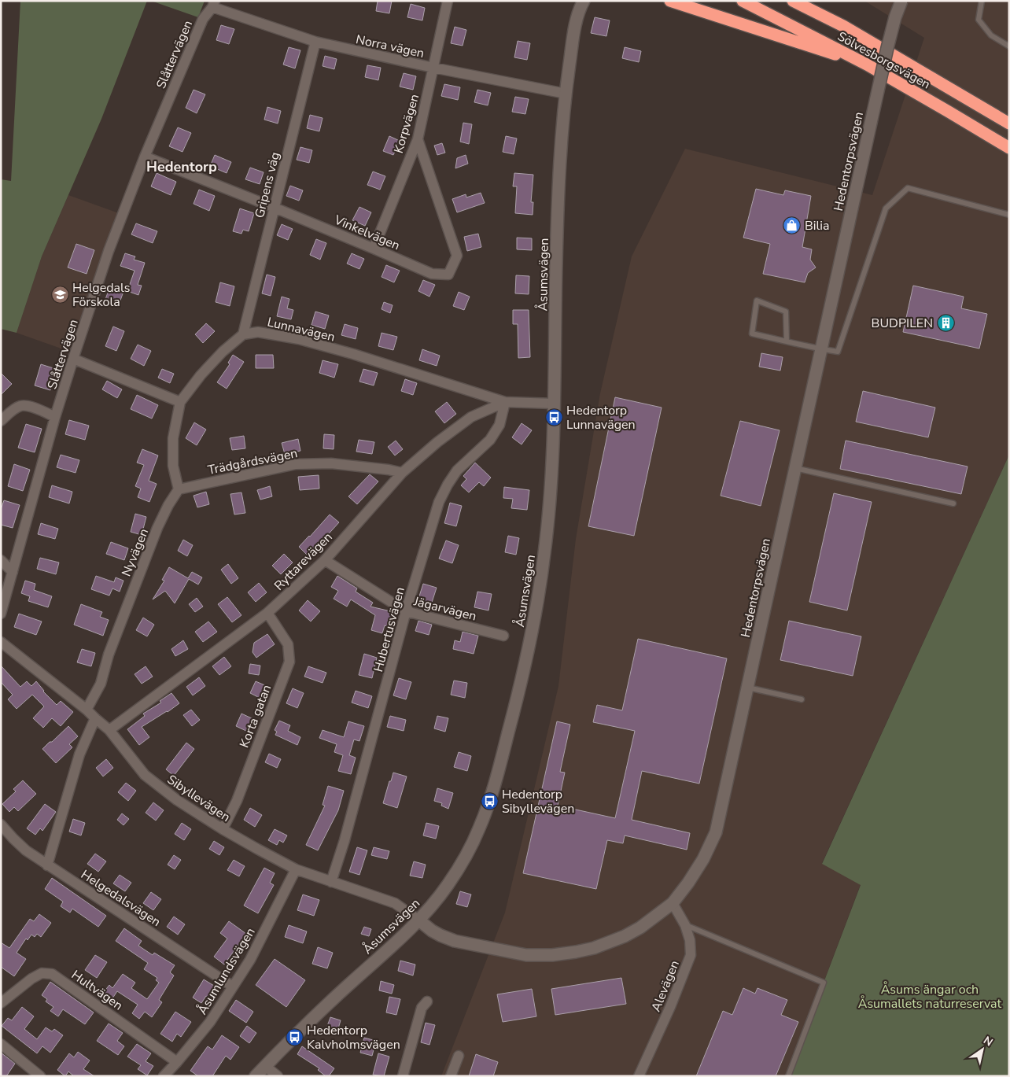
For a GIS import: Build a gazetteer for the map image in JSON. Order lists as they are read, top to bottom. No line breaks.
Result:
{"streets":{"highway":["Sölvesborgsvägen"],"street":["Norra vägen","Slåttervägen","Korpvägen","Hedentorpsvägen","Gripens väg","Vinkelvägen","Åsumsvägen","Lunnavägen","Trädgårdsvägen","Nyvägen","Ryttarevägen","Jägarvägen","Hubertusvägen","Korta gatan","Sibyllevägen","Helgedalsvägen","Åsumlundsvägen","Alevägen","Hultvägen"]},"crossings":[["Norra vägen","Slåttervägen"],["Norra vägen","Korpvägen"],["Norra vägen","Gripens väg"],["Norra vägen","Åsumsvägen"],["Slåttervägen","Vinkelvägen"],["Korpvägen","Vinkelvägen"],["Hedentorpsvägen","Åsumsvägen"],["Hedentorpsvägen","Sibyllevägen"],["Hedentorpsvägen","Alevägen"],["Gripens väg","Vinkelvägen"],["Gripens väg","Lunnavägen"],["Åsumsvägen","Lunnavägen"],["Åsumsvägen","Sibyllevägen"],["Lunnavägen","Ryttarevägen"],["Lunnavägen","Hubertusvägen"],["Trädgårdsvägen","Nyvägen"],["Trädgårdsvägen","Ryttarevägen"],["Nyvägen","Sibyllevägen"],["Ryttarevägen","Jägarvägen"],["Ryttarevägen","Hubertusvägen"],["Ryttarevägen","Korta gatan"],["Ryttarevägen","Sibyllevägen"],["Jägarvägen","Hubertusvägen"],["Hubertusvägen","Sibyllevägen"],["Korta gatan","Sibyllevägen"],["Sibyllevägen","Åsumlundsvägen"],["Helgedalsvägen","Åsumlundsvägen"],["Åsumlundsvägen","Hultvägen"]],"districts":["Hedentorp"],"parks":["Åsums ängar och Åsumallets naturreservat"],"places":{"shop":["Bilia"],"school or university":["Helgedals Förskola"],"building":["BUDPILEN"],"bus stop":["Hedentorp Lunnavägen","Hedentorp Sibyllevägen","Hedentorp Kalvholmsvägen"]},"north":"top right"}
